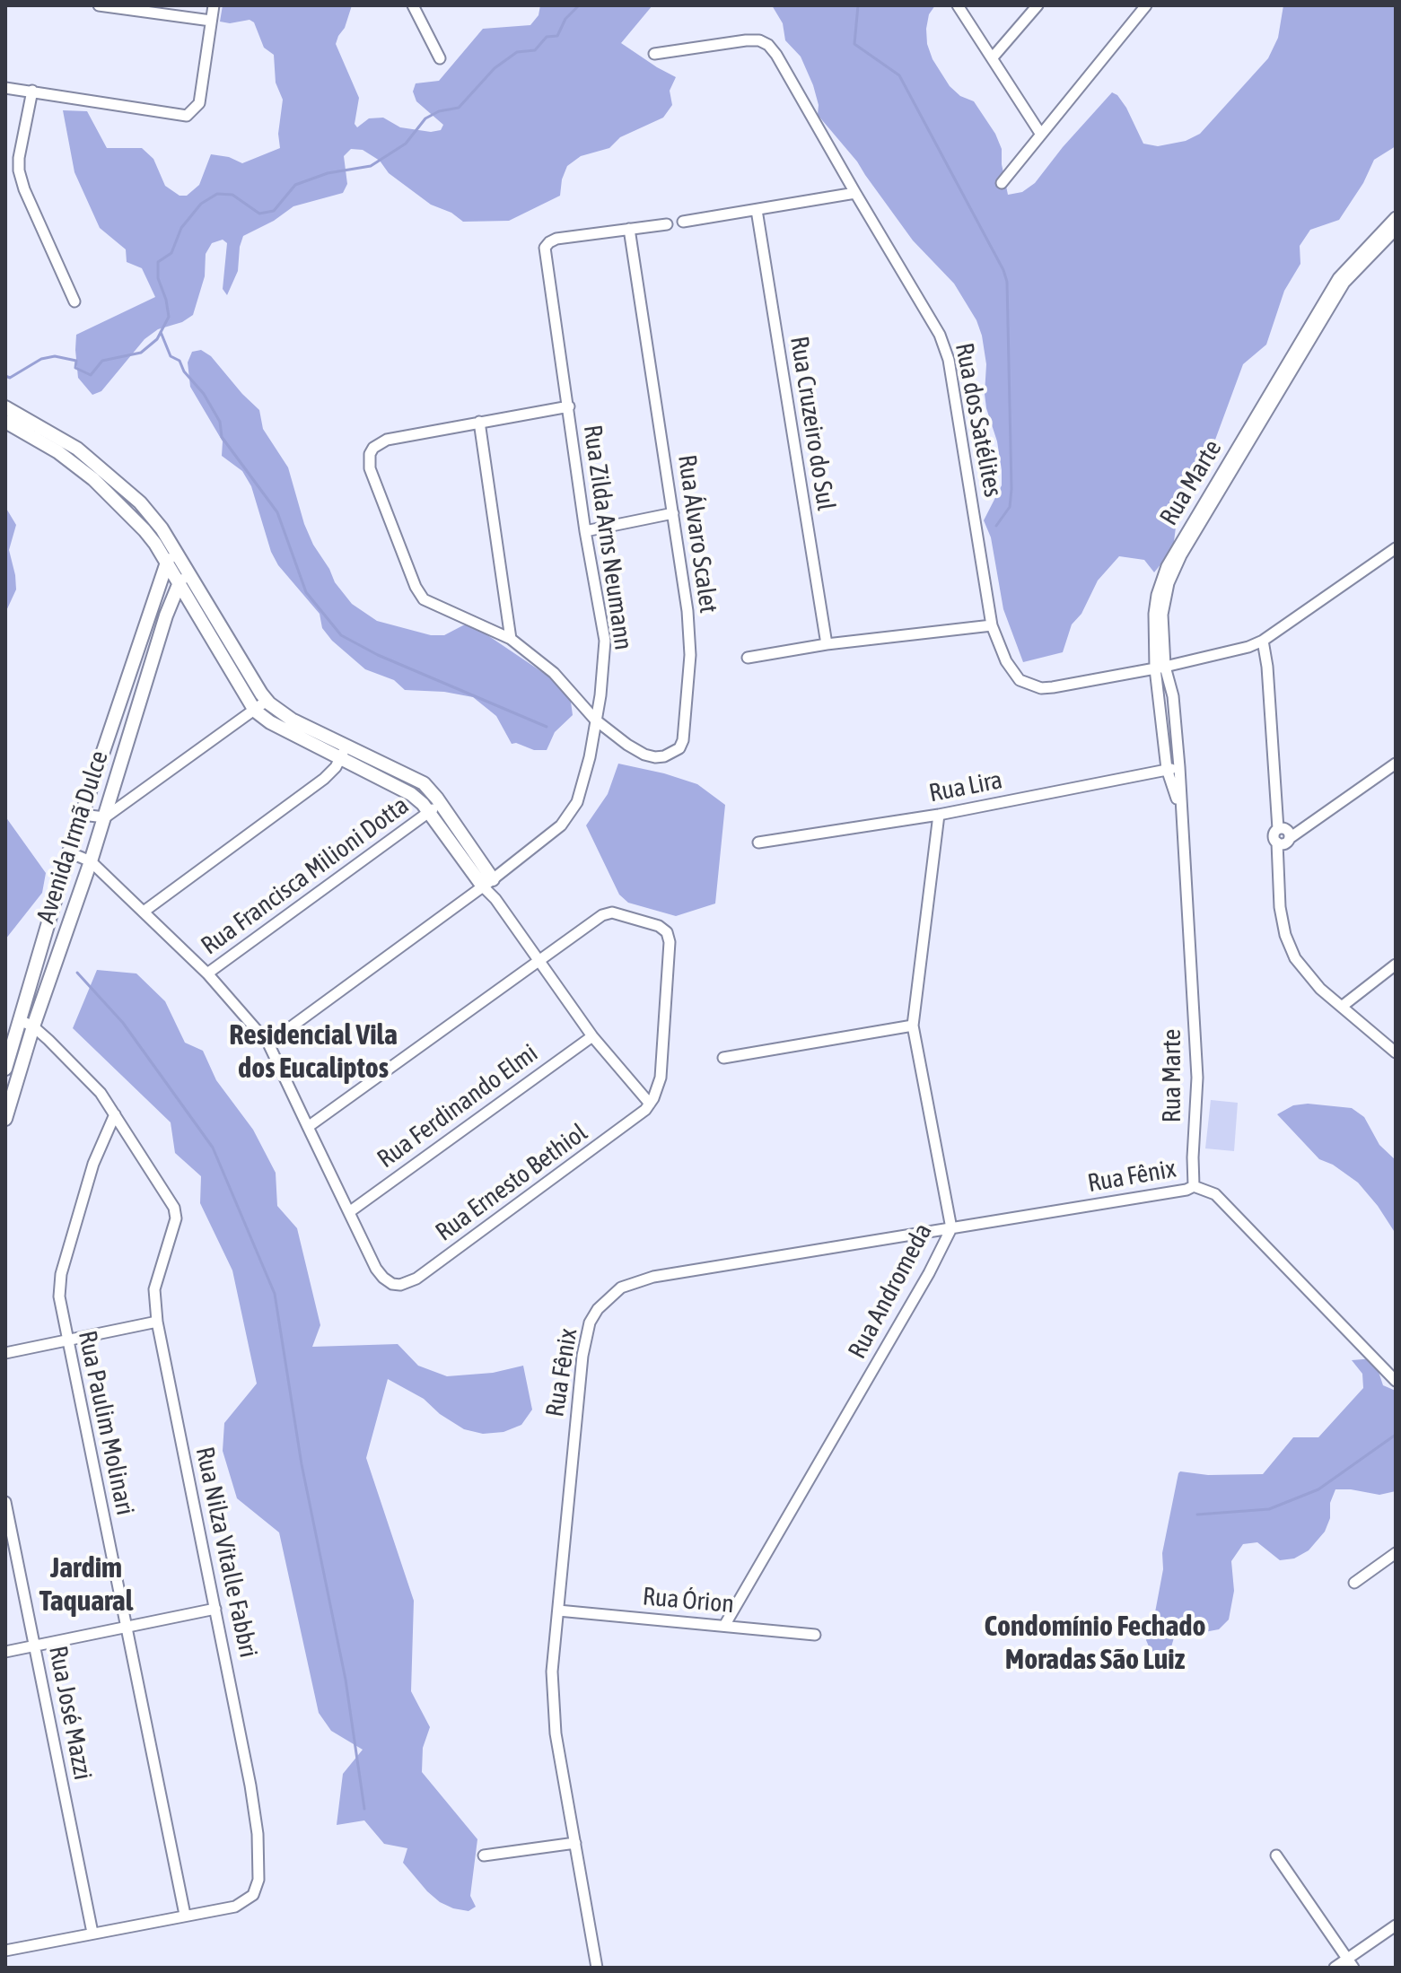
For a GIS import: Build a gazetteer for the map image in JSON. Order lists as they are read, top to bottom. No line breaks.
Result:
{"streets":{"street":["Rua dos Satélites","Rua Cruzeiro do Sul","Rua Marte","Rua Álvaro Scalet","Rua Zilda Arns Neumann","Rua Lira","Avenida Irmã Dulce","Rua Francisca Milioni Dotta","Rua Ferdinando Elmi","Rua Fênix","Rua Ernesto Bethiol","Rua Andromeda","Rua Paulim Molinari","Rua Nilza Vitalle Fabbri","Rua Órion","Rua José Mazzi"]},"crossings":[["Rua dos Satélites","Rua Marte"],["Rua Marte","Rua Lira"],["Rua Marte","Rua Fênix"],["Rua Álvaro Scalet","Rua Zilda Arns Neumann"],["Rua Lira","Rua Andromeda"],["Rua Ferdinando Elmi","Rua Ernesto Bethiol"],["Rua Fênix","Rua Andromeda"],["Rua Fênix","Rua Órion"],["Rua Andromeda","Rua Órion"],["Rua Paulim Molinari","Rua Nilza Vitalle Fabbri"]],"districts":["Residencial Vila dos Eucaliptos","Jardim Taquaral","Condomínio Fechado Moradas São Luiz"]}
